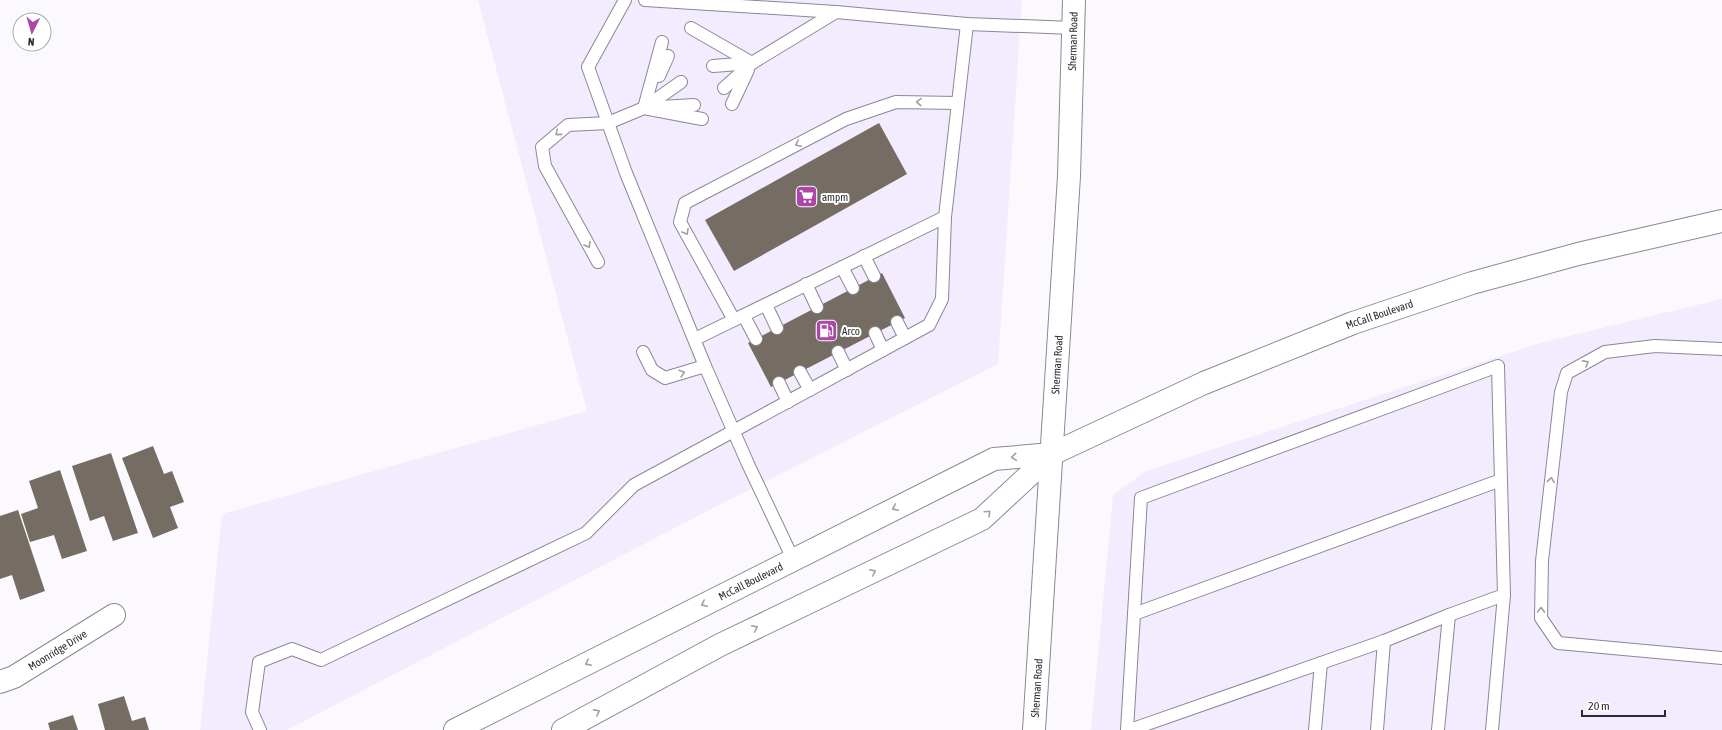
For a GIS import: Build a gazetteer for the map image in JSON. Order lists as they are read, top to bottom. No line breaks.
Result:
{"streets":{"main road":["Sherman Road","McCall Boulevard","Moonridge Drive"]},"crossings":[["Sherman Road","McCall Boulevard"]],"places":{"supermarket":["ampm"],"fuel station":["Arco"]},"scale_bar":"20 m","north":"bottom"}
